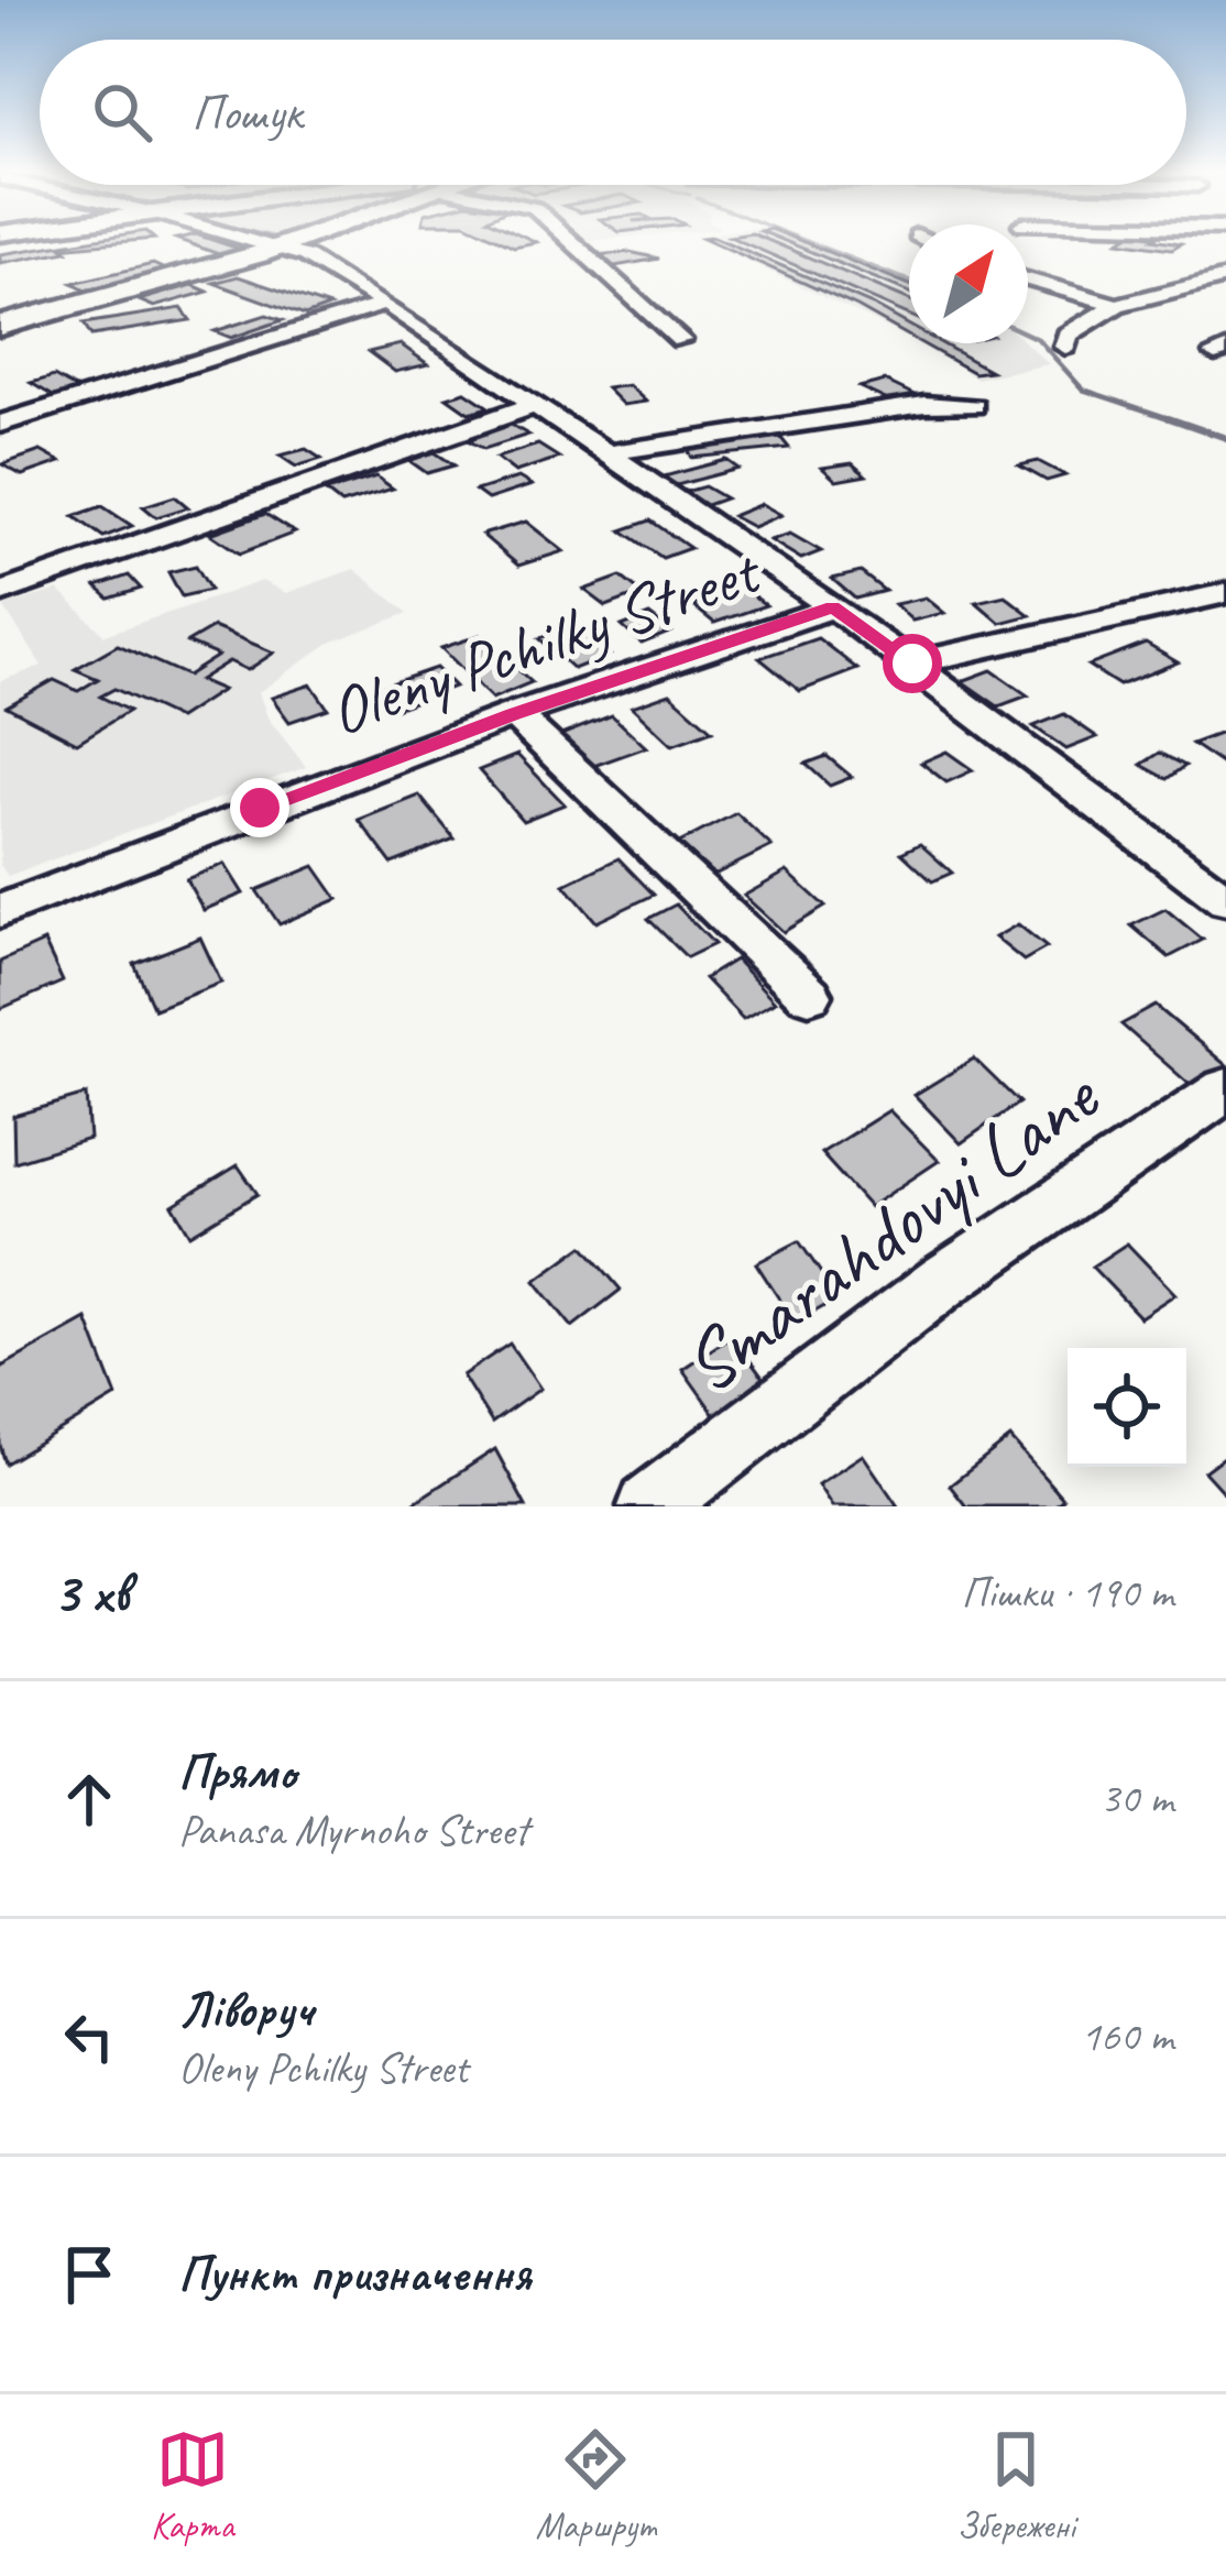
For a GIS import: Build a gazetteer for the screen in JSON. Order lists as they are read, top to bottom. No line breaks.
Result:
{"streets":{"street":["Oleny Pchilky Street","Smarahdovyi Lane"]},"north":"top right","page":{"search":"Пошук","heading":["3 хв","Пішки · 190 m"],"list":[["Прямо","Panasa Myrnoho Street","30 m"],["Ліворуч","Oleny Pchilky Street","160 m"],"Пункт призначення"],"nav":["Карта","Маршрут","Збережені"]}}
